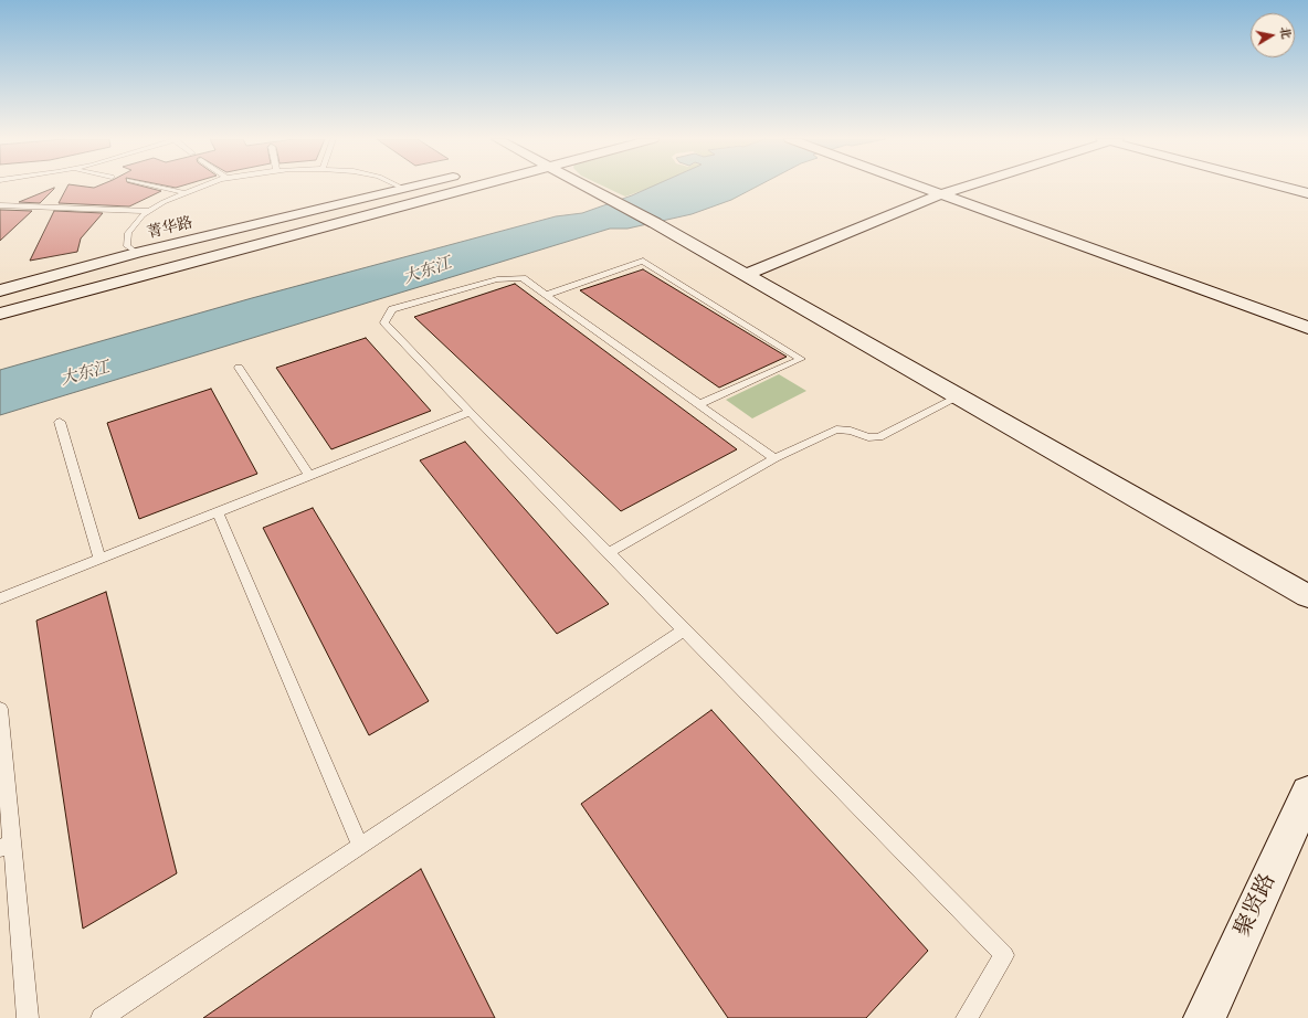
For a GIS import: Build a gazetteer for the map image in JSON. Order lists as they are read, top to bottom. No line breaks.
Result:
{"streets":{"street":["菁华路","聚贤路"]},"water":["大东江"],"north":"right"}
